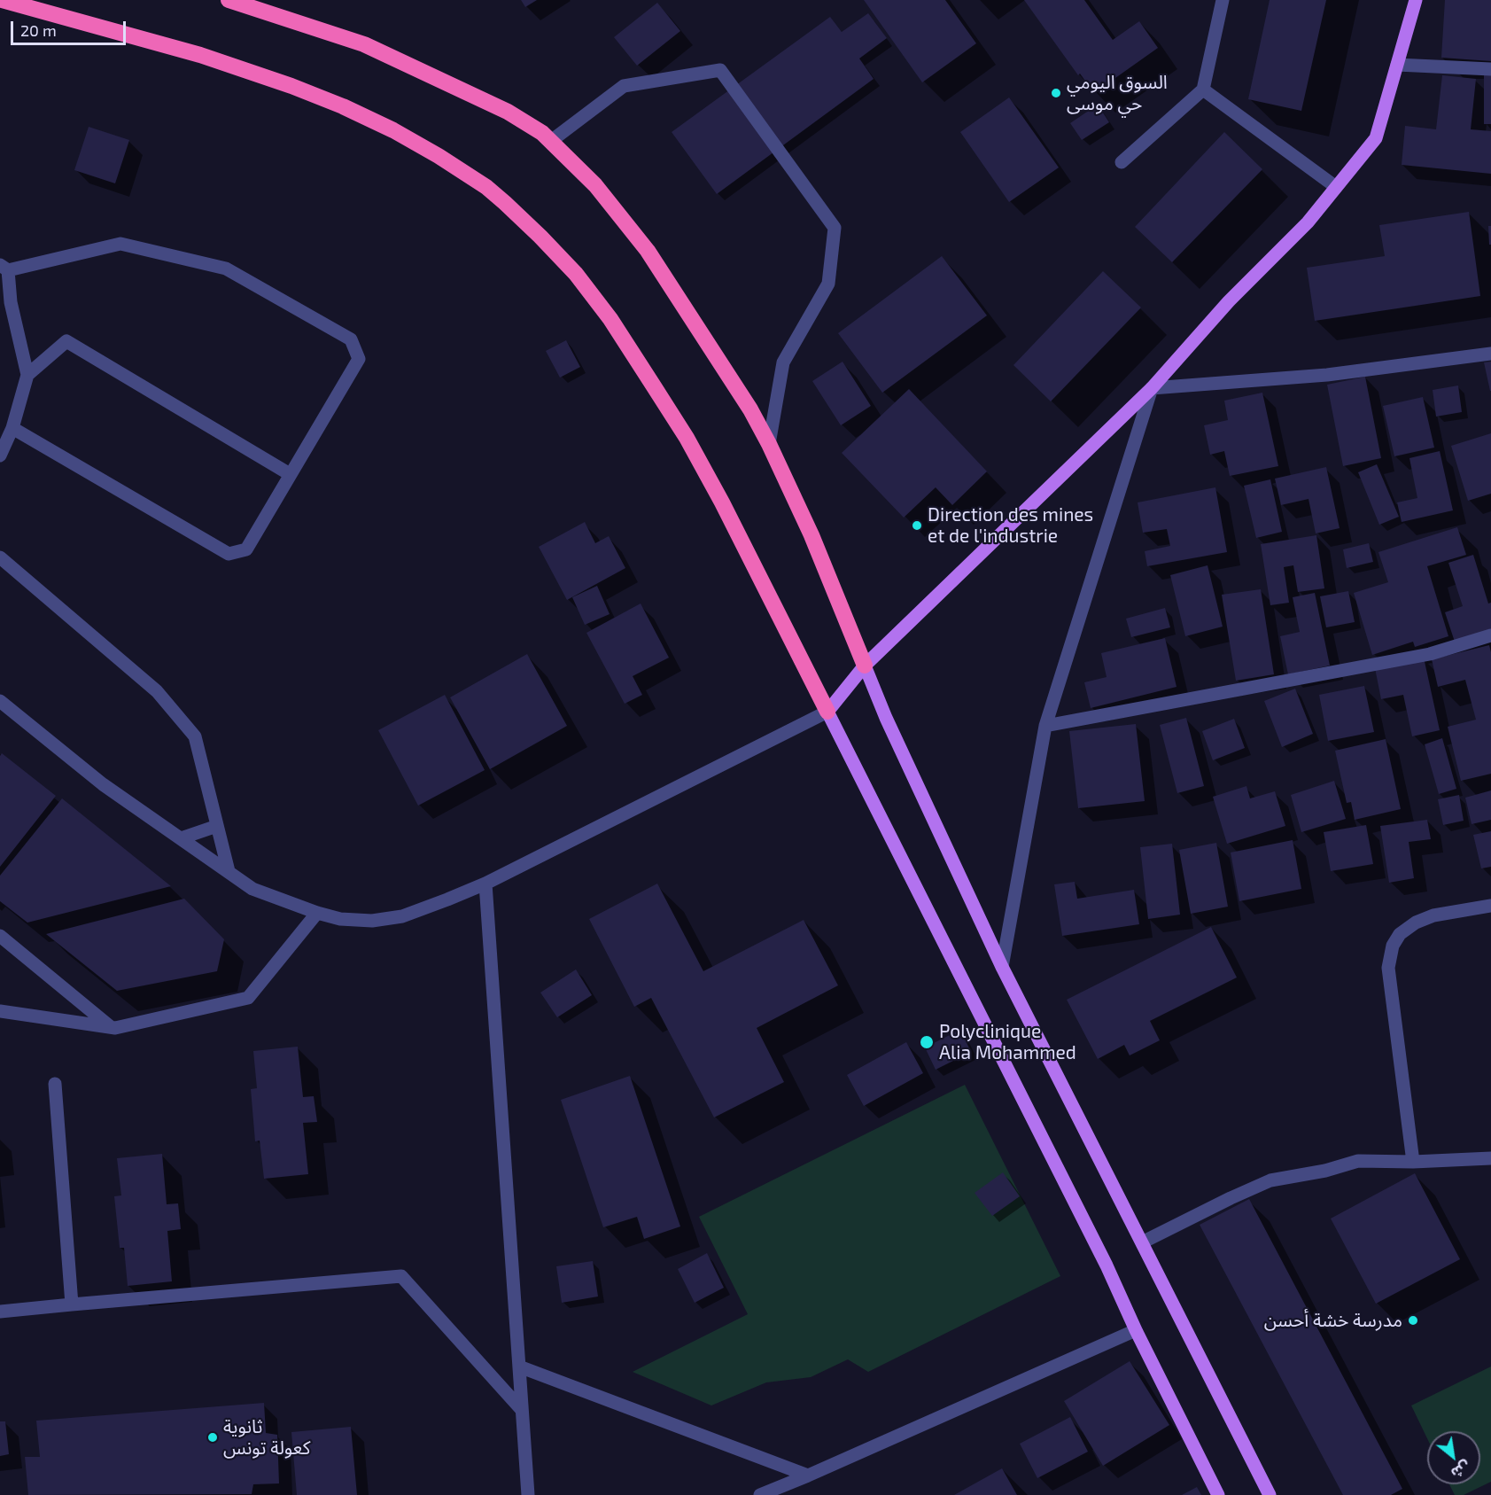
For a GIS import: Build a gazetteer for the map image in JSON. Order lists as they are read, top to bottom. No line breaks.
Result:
{"places":["السوق اليومي حي موسى","Direction des mines et de l'industrie","Polyclinique Alia Mohammed","مدرسة خشة أحسن","ثانوية كعولة تونس"],"scale_bar":"20 m","north":"bottom right"}
